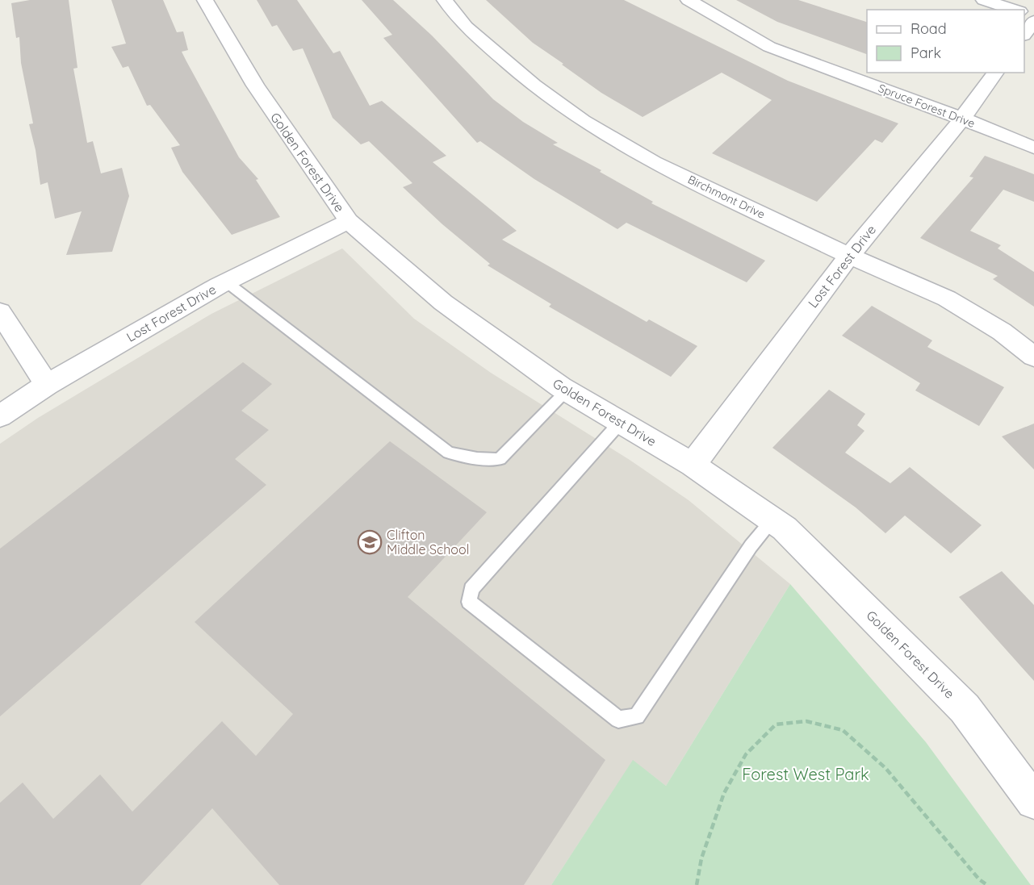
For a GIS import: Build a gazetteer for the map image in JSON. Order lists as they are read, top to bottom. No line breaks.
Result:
{"streets":{"street":["Spruce Forest Drive","Golden Forest Drive","Birchmont Drive","Lost Forest Drive"]},"crossings":[["Spruce Forest Drive","Lost Forest Drive"],["Golden Forest Drive","Lost Forest Drive"],["Birchmont Drive","Lost Forest Drive"]],"parks":["Forest West Park"],"places":{"school or university":["Clifton Middle School"]},"legend":["Road","Park"]}
